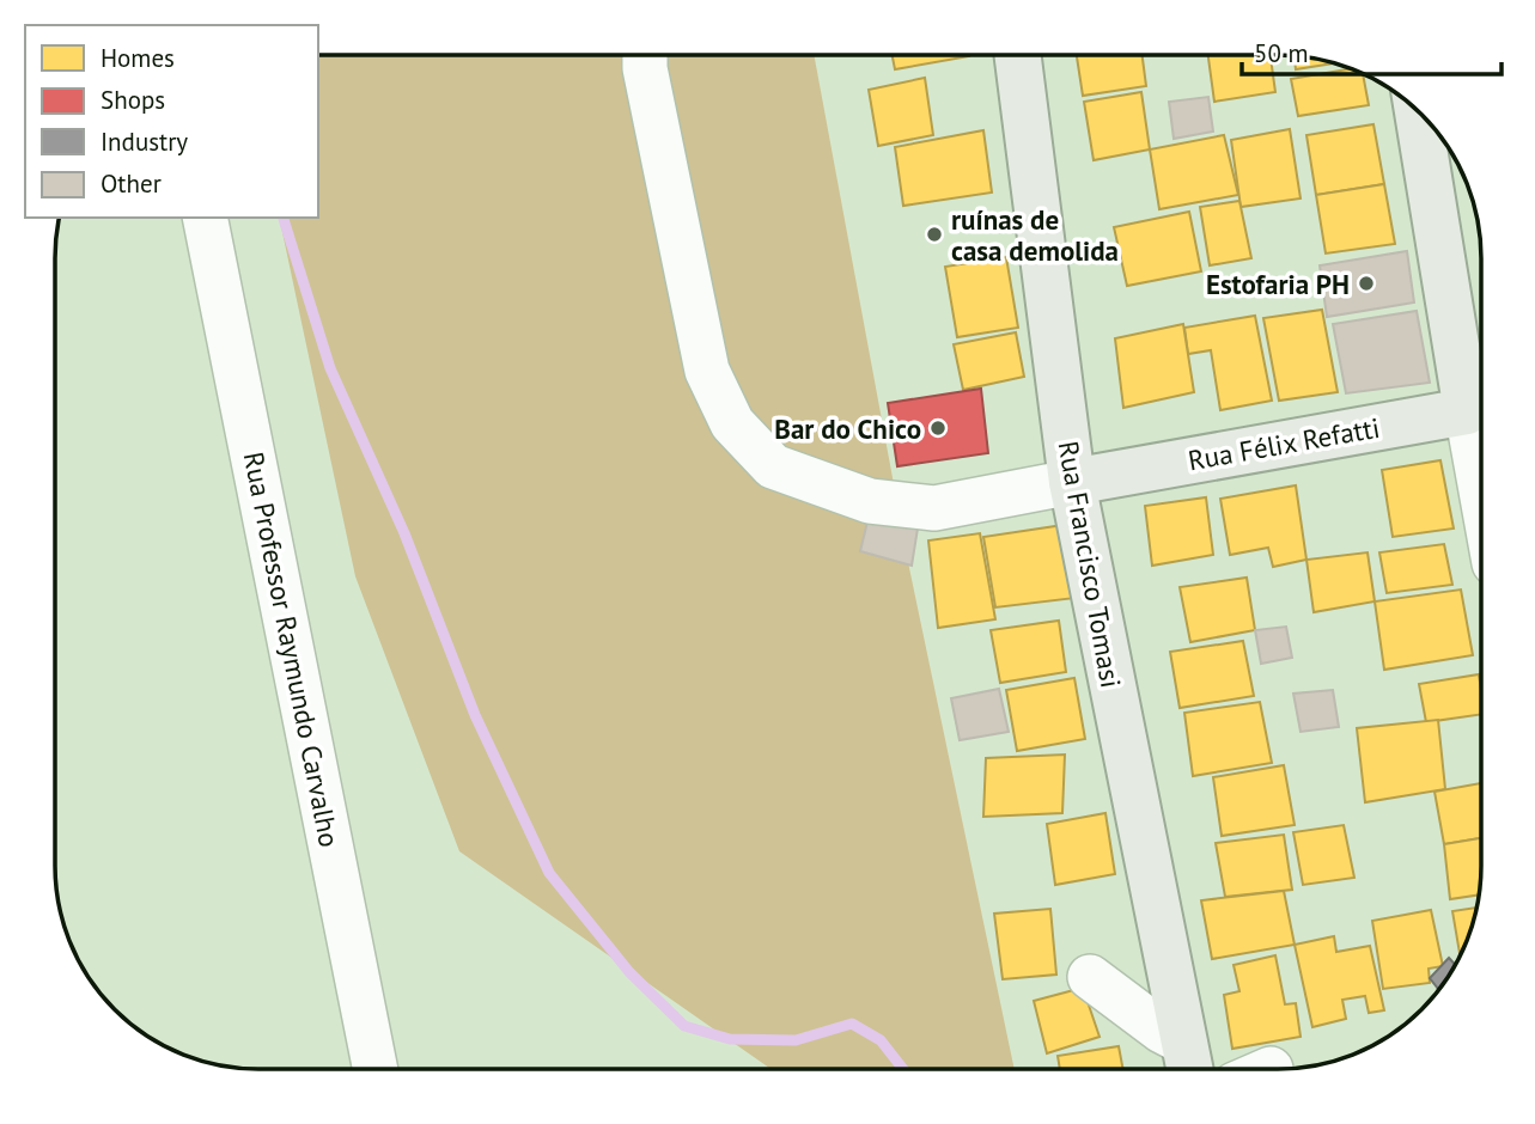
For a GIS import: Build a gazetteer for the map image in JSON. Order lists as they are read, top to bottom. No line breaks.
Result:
{"streets":{"main road":["Rua Félix Refatti","Rua Francisco Tomasi"],"street":["Rua Professor Raymundo Carvalho"]},"crossings":[["Rua Félix Refatti","Rua Francisco Tomasi"]],"places":["ruínas de casa demolida","Estofaria PH","Bar do Chico"],"legend":["Homes","Shops","Industry","Other"],"scale_bar":"50 m"}
